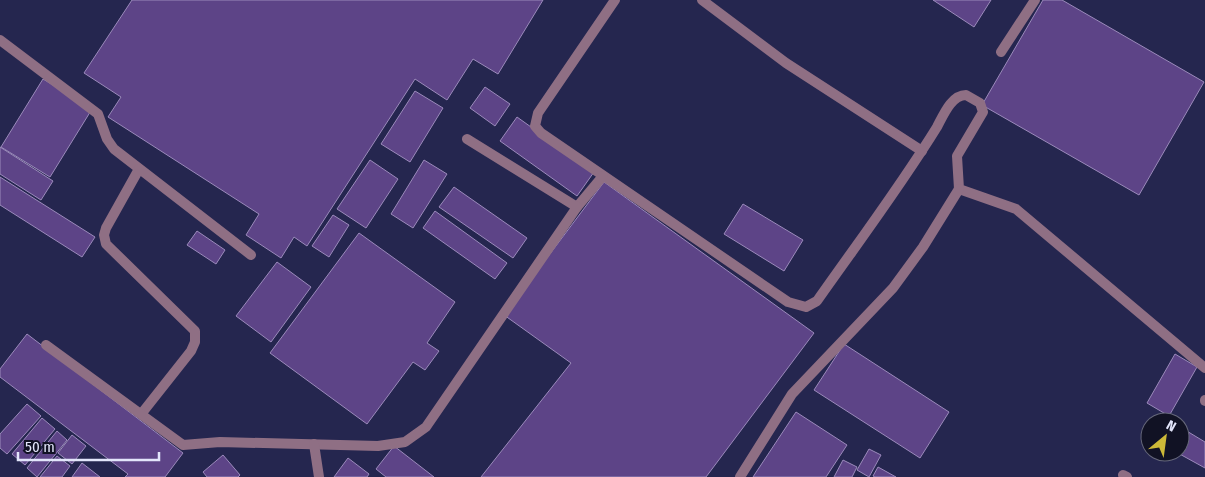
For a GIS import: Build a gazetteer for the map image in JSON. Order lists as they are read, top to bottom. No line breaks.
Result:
{"scale_bar":"50 m","north":"top right"}
